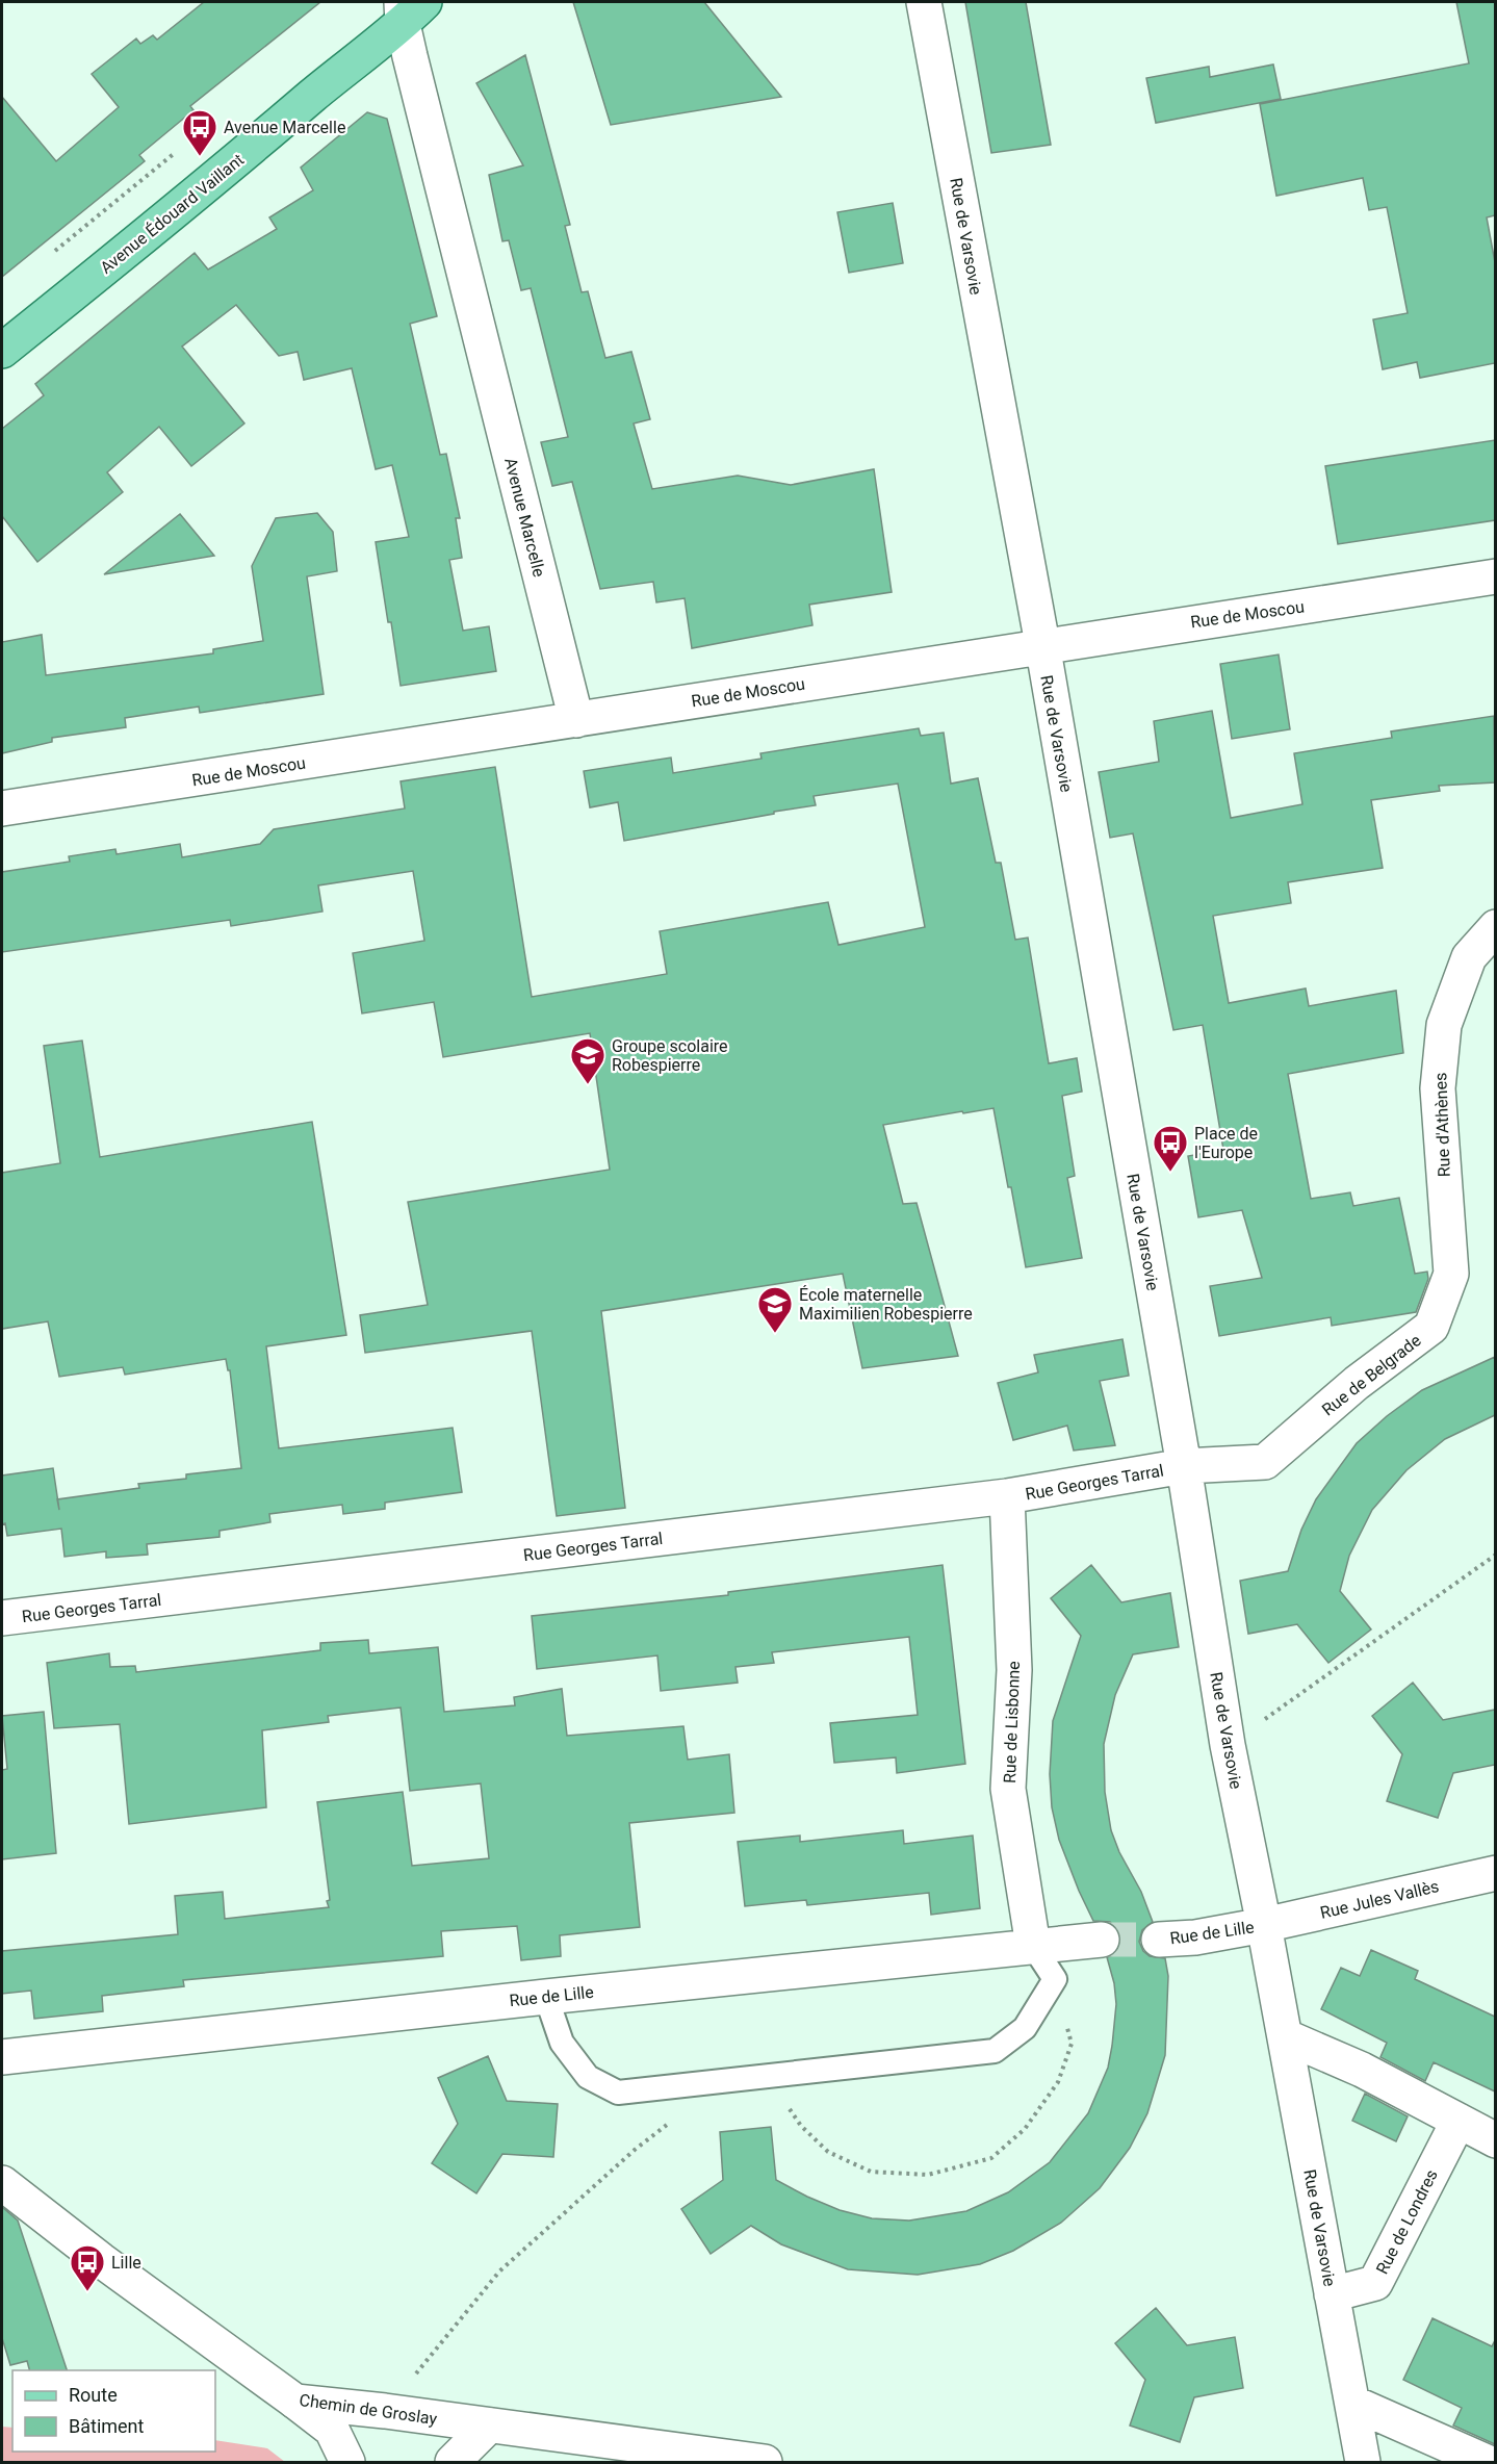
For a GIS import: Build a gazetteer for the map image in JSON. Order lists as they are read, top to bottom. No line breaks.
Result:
{"streets":{"main road":["Avenue Édouard Vaillant"],"street":["Rue de Varsovie","Avenue Marcelle","Rue de Moscou","Rue d'Athènes","Rue de Belgrade","Rue Georges Tarral","Rue de Lisbonne","Rue Jules Vallès","Rue de Lille","Rue de Londres","Chemin de Groslay"]},"crossings":[["Avenue Édouard Vaillant","Avenue Marcelle"],["Rue de Varsovie","Rue de Moscou"],["Rue de Varsovie","Rue de Belgrade"],["Rue de Varsovie","Rue Georges Tarral"],["Rue de Varsovie","Rue Jules Vallès"],["Rue de Varsovie","Rue de Lille"],["Rue de Varsovie","Rue de Londres"],["Avenue Marcelle","Rue de Moscou"],["Rue d'Athènes","Rue de Belgrade"],["Rue de Belgrade","Rue Georges Tarral"],["Rue Georges Tarral","Rue de Lisbonne"],["Rue de Lisbonne","Rue de Lille"],["Rue Jules Vallès","Rue de Lille"]],"places":{"bus stop":["Avenue Marcelle","Place de l'Europe","Lille"],"school or university":["Groupe scolaire Robespierre","École maternelle Maximilien Robespierre"]},"legend":["Route","Bâtiment"]}
